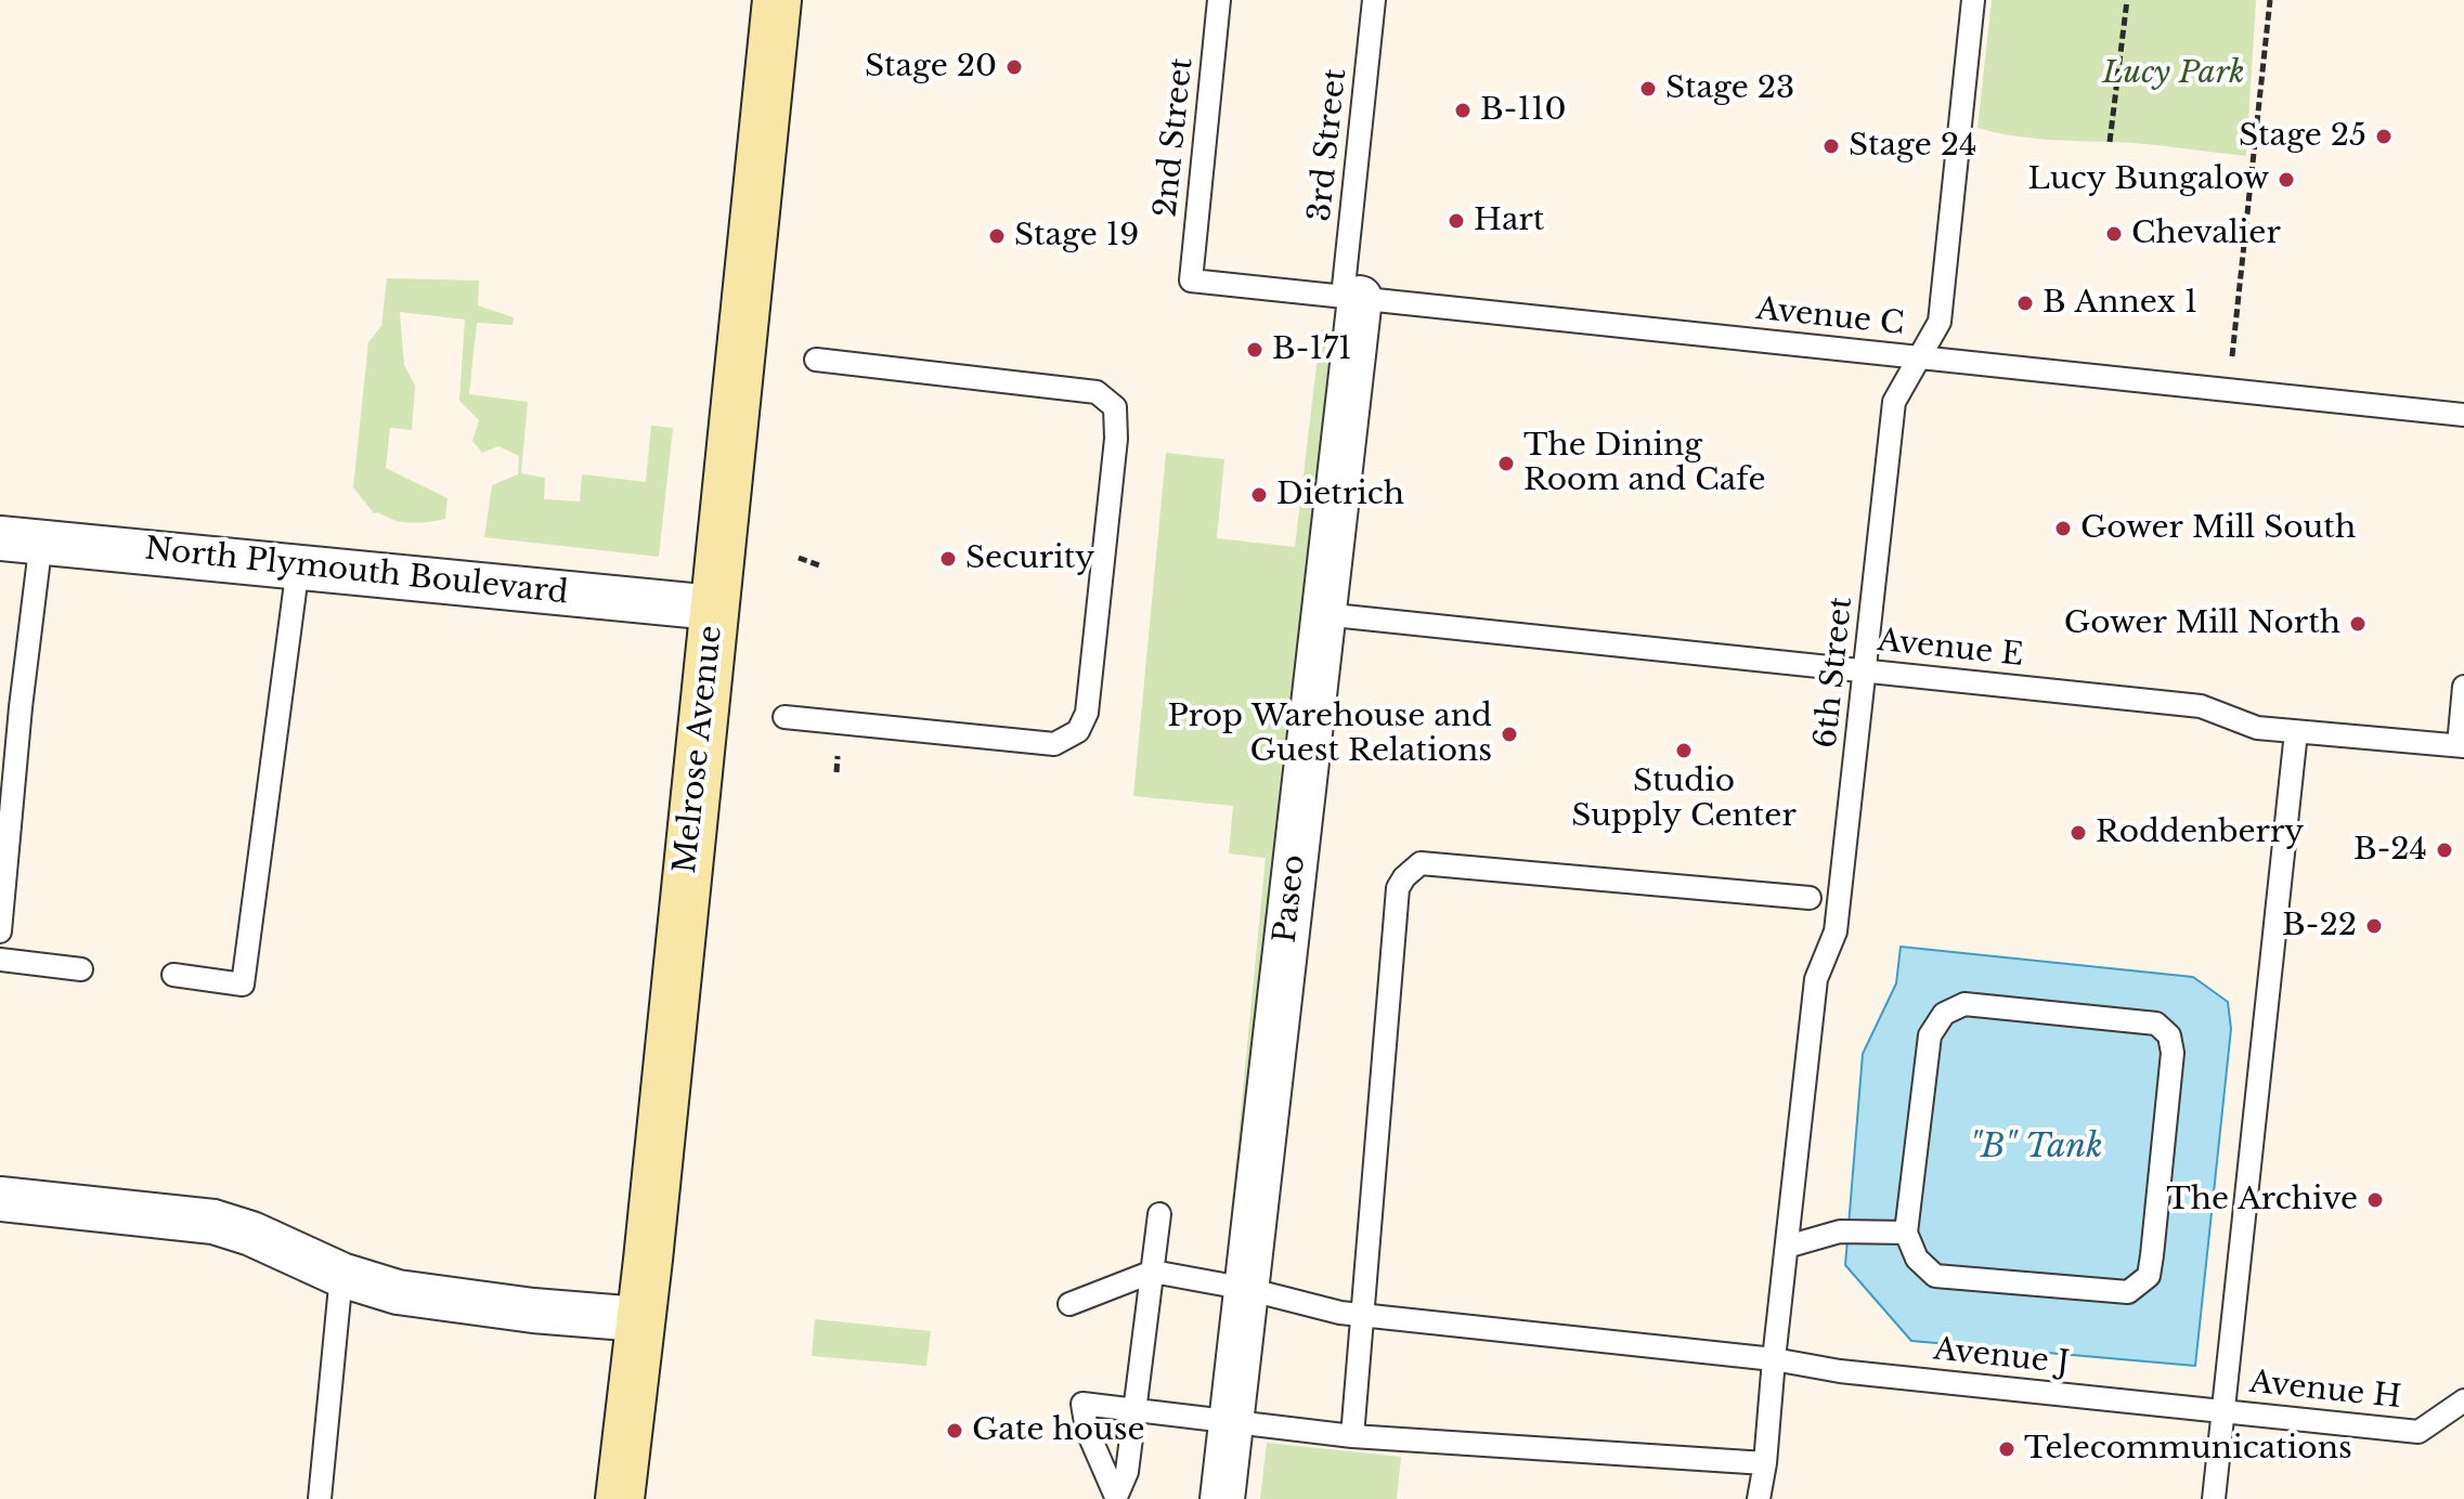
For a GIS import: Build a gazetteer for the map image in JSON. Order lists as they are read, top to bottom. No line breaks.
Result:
{"streets":{"main road":["Melrose Avenue"],"street":["North Plymouth Boulevard","Paseo"],"lane":["2nd Street","3rd Street","Avenue C","Avenue E","6th Street","Avenue J","Avenue H"]},"crossings":[["2nd Street","Avenue C"],["3rd Street","Avenue C"],["3rd Street","Paseo"],["Avenue C","6th Street"],["Avenue C","Paseo"],["North Plymouth Boulevard","Melrose Avenue"],["Avenue E","6th Street"],["Avenue E","Paseo"],["6th Street","Avenue J"],["Paseo","Avenue J"],["Avenue J","Avenue H"]],"water":["\"B\" Tank"],"parks":["Lucy Park"],"places":["Stage 20","Stage 23","B-110","Stage 25","Stage 24","Lucy Bungalow","Hart","Chevalier","Stage 19","B Annex 1","B-171","The Dining Room and Cafe","Dietrich","Gower Mill South","Security","Gower Mill North","Prop Warehouse and Guest Relations","Studio Supply Center","Roddenberry","B-24","B-22","The Archive","Gate house","Telecommunications"]}
